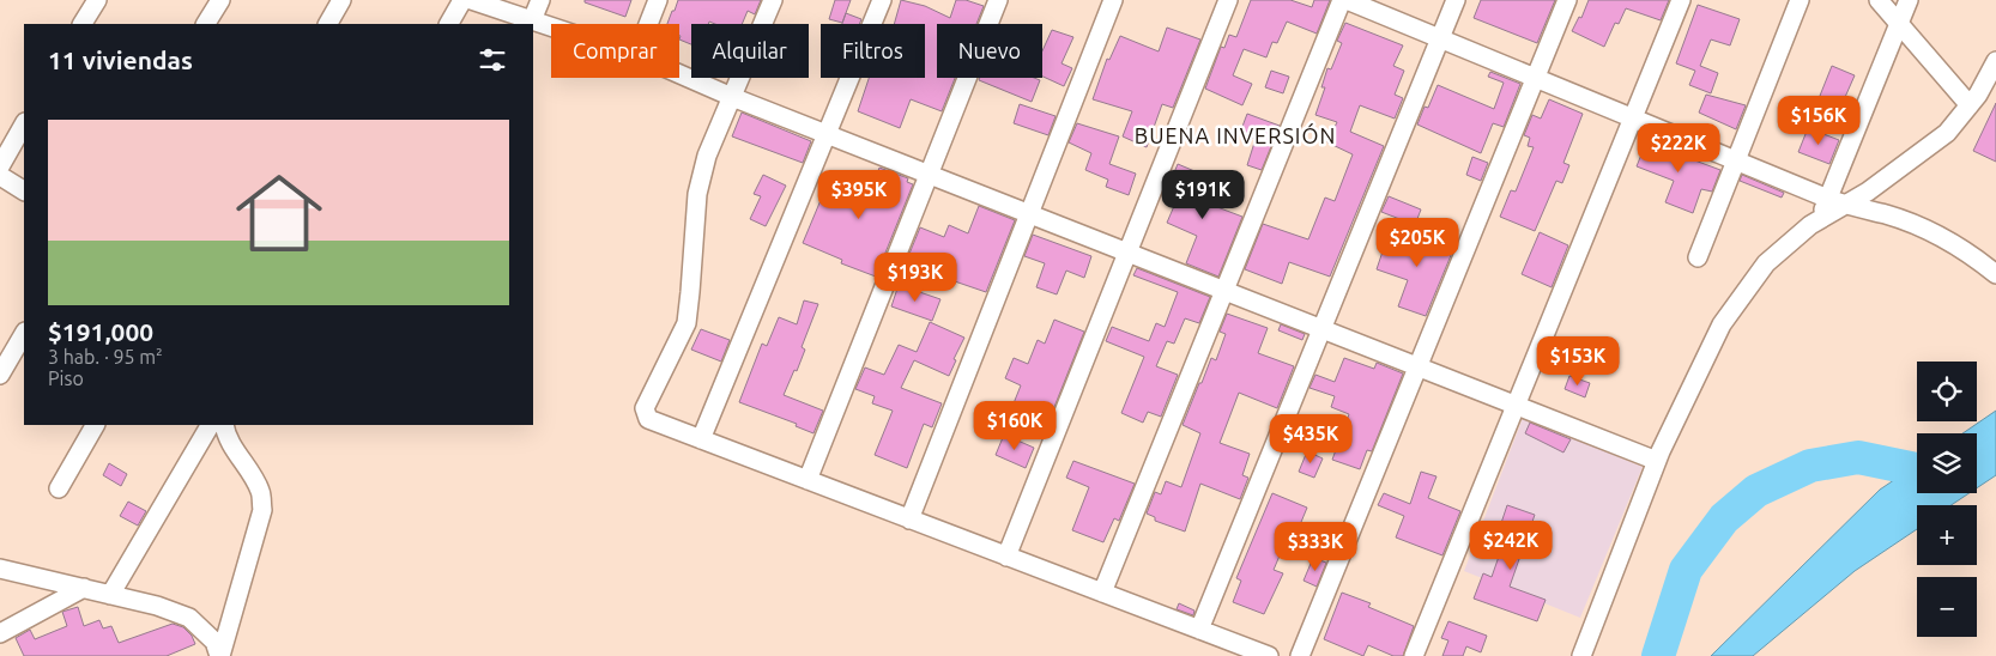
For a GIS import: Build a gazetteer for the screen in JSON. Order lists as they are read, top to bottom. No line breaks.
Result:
{"districts":["BUENA INVERSIÓN"],"page":{"chip":["Comprar","Alquilar","Filtros","Nuevo"],"heading":"11 viviendas","price":["$156K","$222K","$395K","$191K","$205K","$193K","$153K","$160K","$435K","$242K","$333K"],"list":[{"name":"$191,000","note":"3 hab. · 95 m² · Piso"}],"map_buttons":["+","−"]}}
